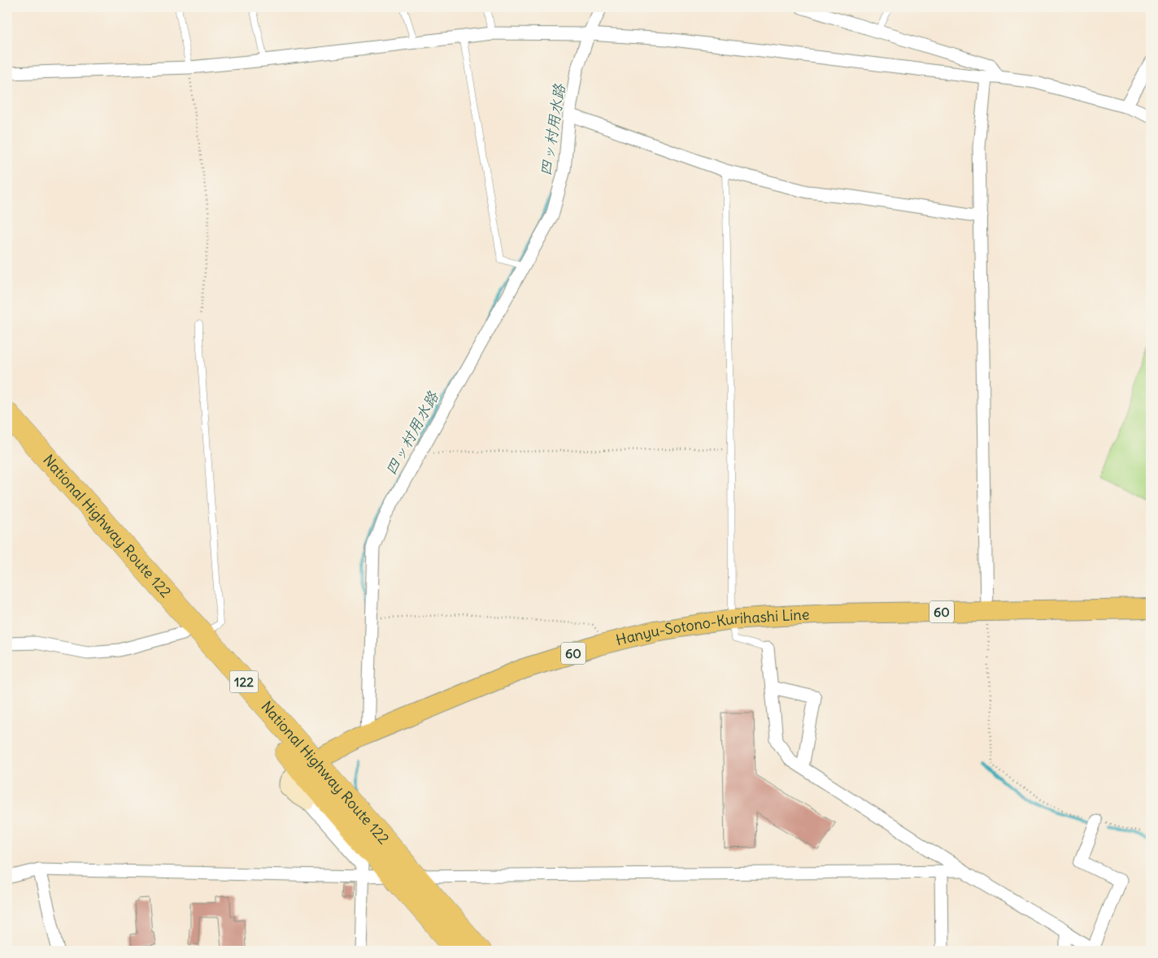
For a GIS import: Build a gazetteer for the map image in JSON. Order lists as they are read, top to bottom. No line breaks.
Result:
{"streets":{"highway":["National Highway Route 122","122"],"main road":["60","Hanyu-Sotono-Kurihashi Line"]},"crossings":[["National Highway Route 122","Hanyu-Sotono-Kurihashi Line"]],"water":["四ッ村用水路"]}
